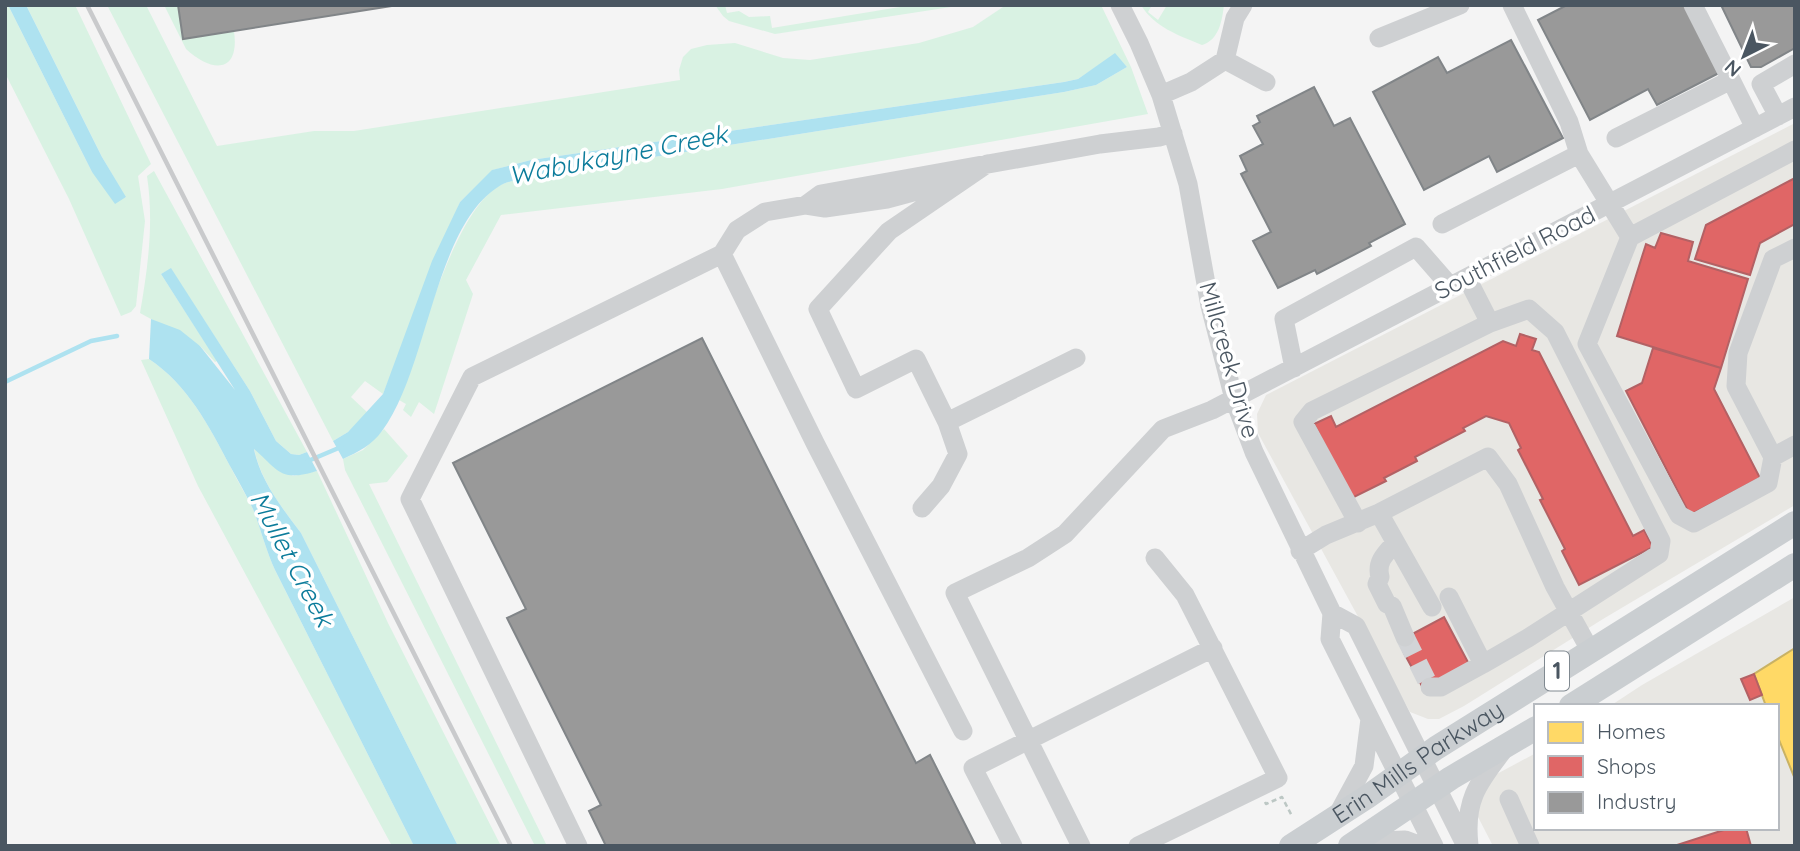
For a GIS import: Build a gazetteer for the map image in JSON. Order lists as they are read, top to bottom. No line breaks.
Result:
{"streets":{"main road":["1","Erin Mills Parkway"],"street":["Southfield Road","Millcreek Drive"]},"crossings":[["Southfield Road","Millcreek Drive"],["Millcreek Drive","Erin Mills Parkway"]],"water":["Wabukayne Creek","Mullet Creek"],"legend":["Homes","Shops","Industry"],"north":"bottom left"}
